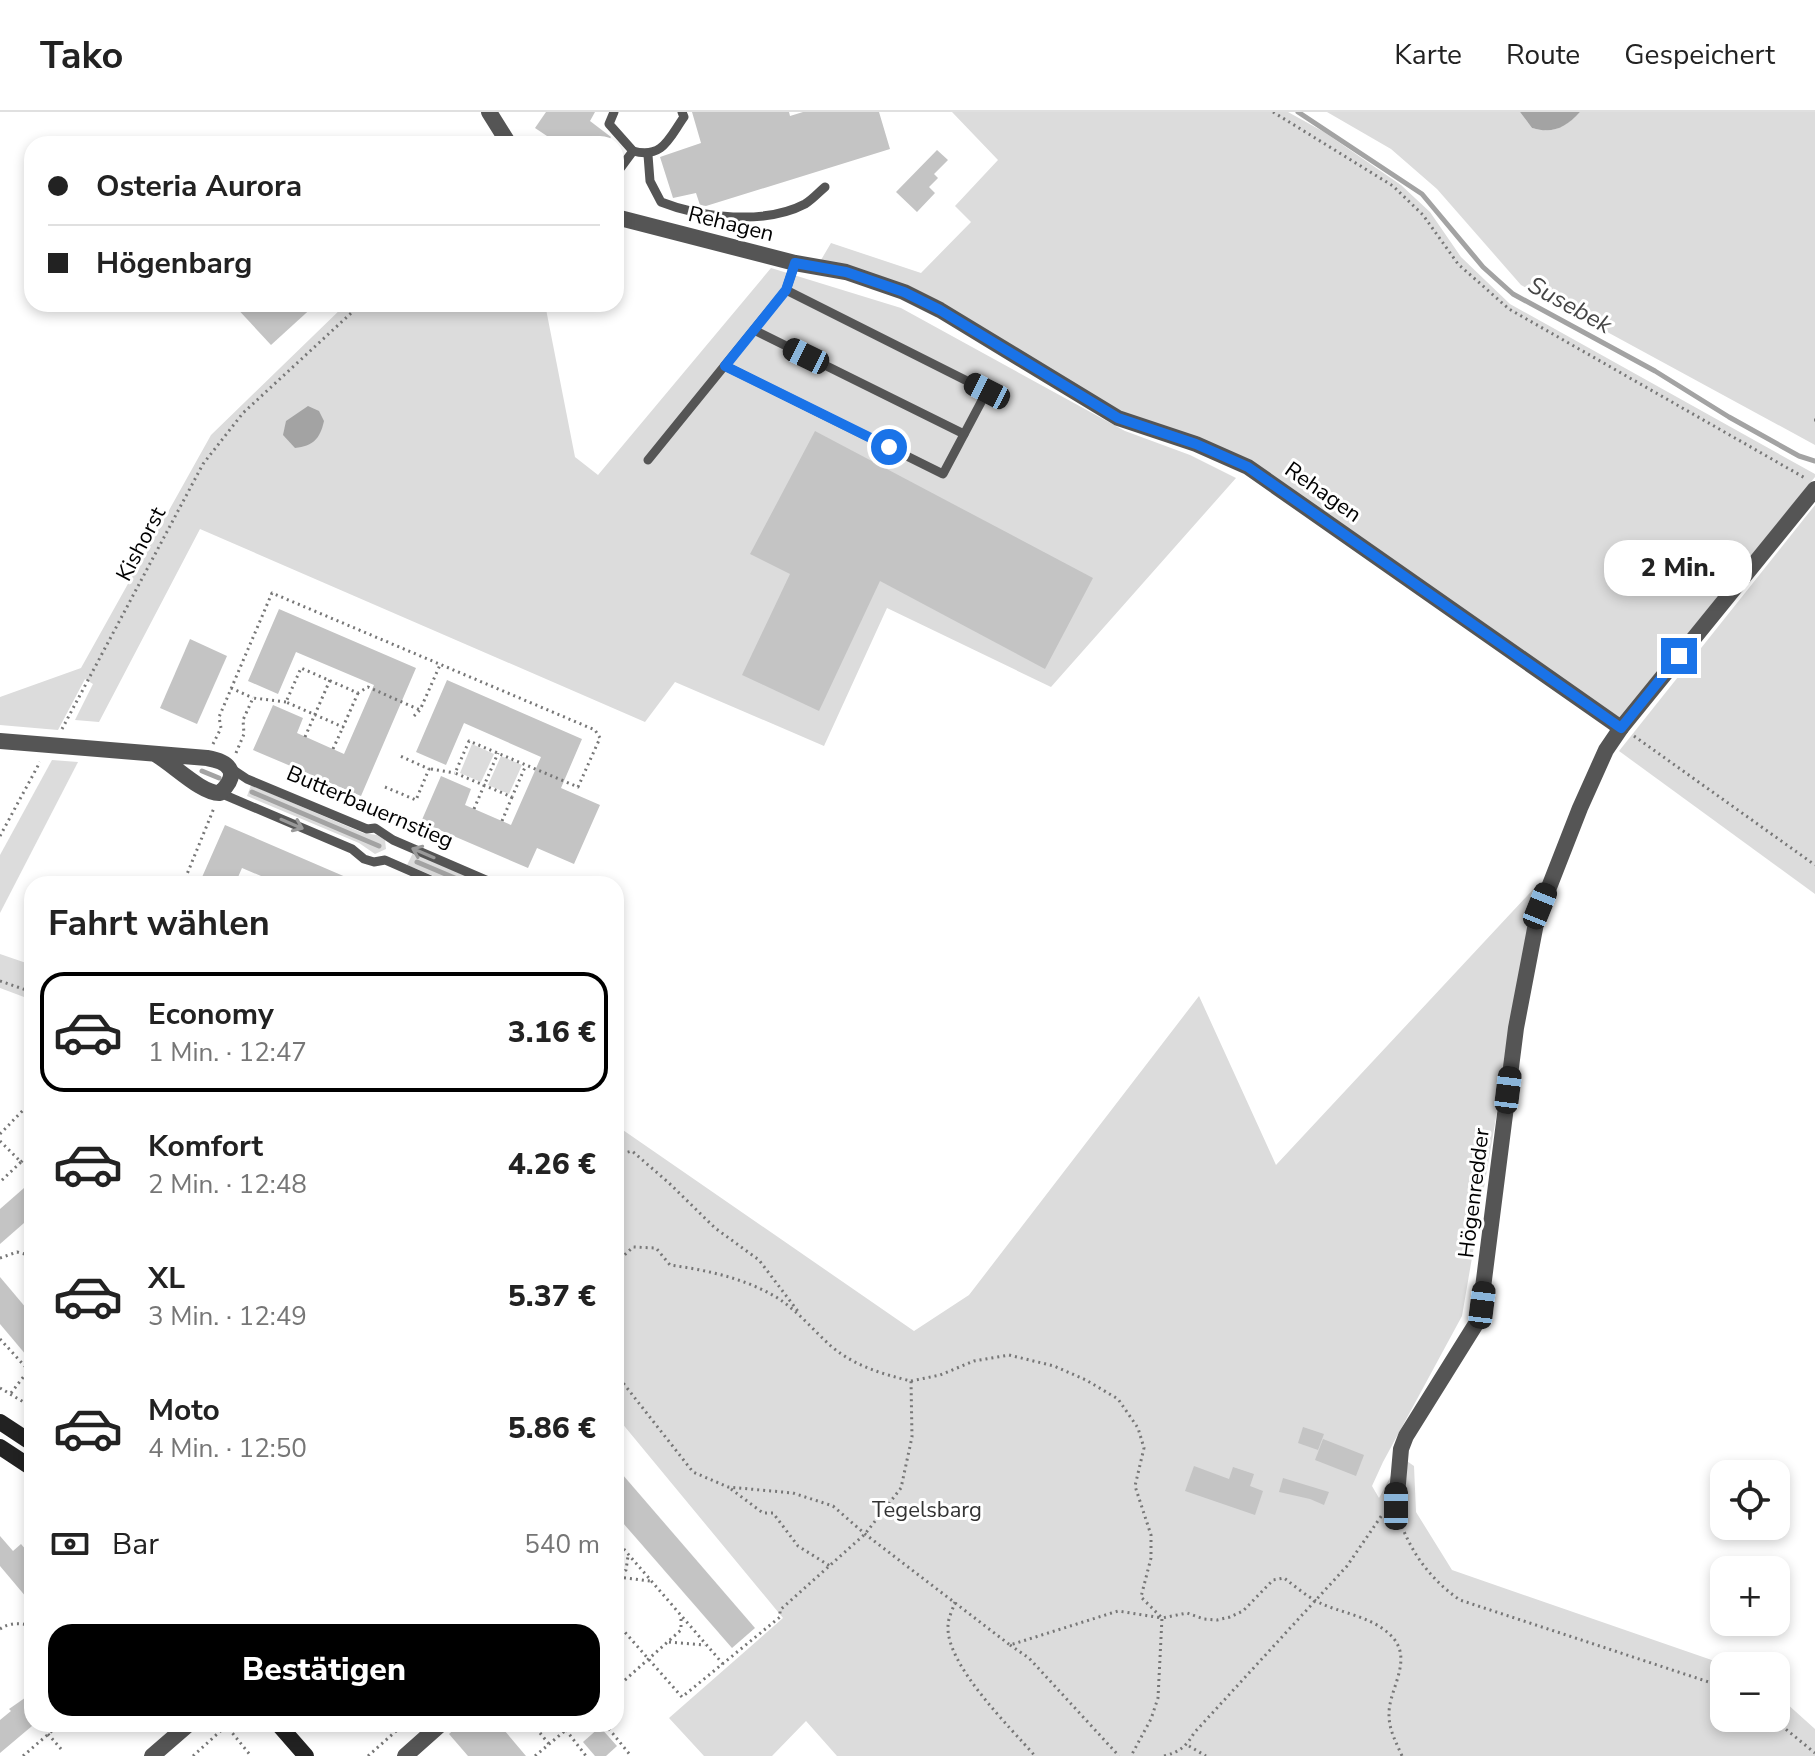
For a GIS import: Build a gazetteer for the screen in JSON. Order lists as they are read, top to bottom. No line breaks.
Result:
{"streets":{"street":["Rehagen","Butterbauernstieg","Högenredder"],"path":["Kishorst"]},"crossings":[["Rehagen","Högenredder"],["Kishorst","Butterbauernstieg"]],"water":["Susebek"],"parks":["Tegelsbarg"],"page":{"header":"Tako","nav":["Karte","Route","Gespeichert"],"banner":["Osteria Aurora","Högenbarg"],"bubble":"2 Min.","heading":"Fahrt wählen","list":[{"name":"Economy","note":"1 Min. · 12:47","value":"3.16 €"},{"name":"Komfort","note":"2 Min. · 12:48","value":"4.26 €"},{"name":"XL","note":"3 Min. · 12:49","value":"5.37 €"},{"name":"Moto","note":"4 Min. · 12:50","value":"5.86 €"}],"map_buttons":["+","−"],"pay":["Bar","540 m"],"buttons":"Bestätigen"}}
